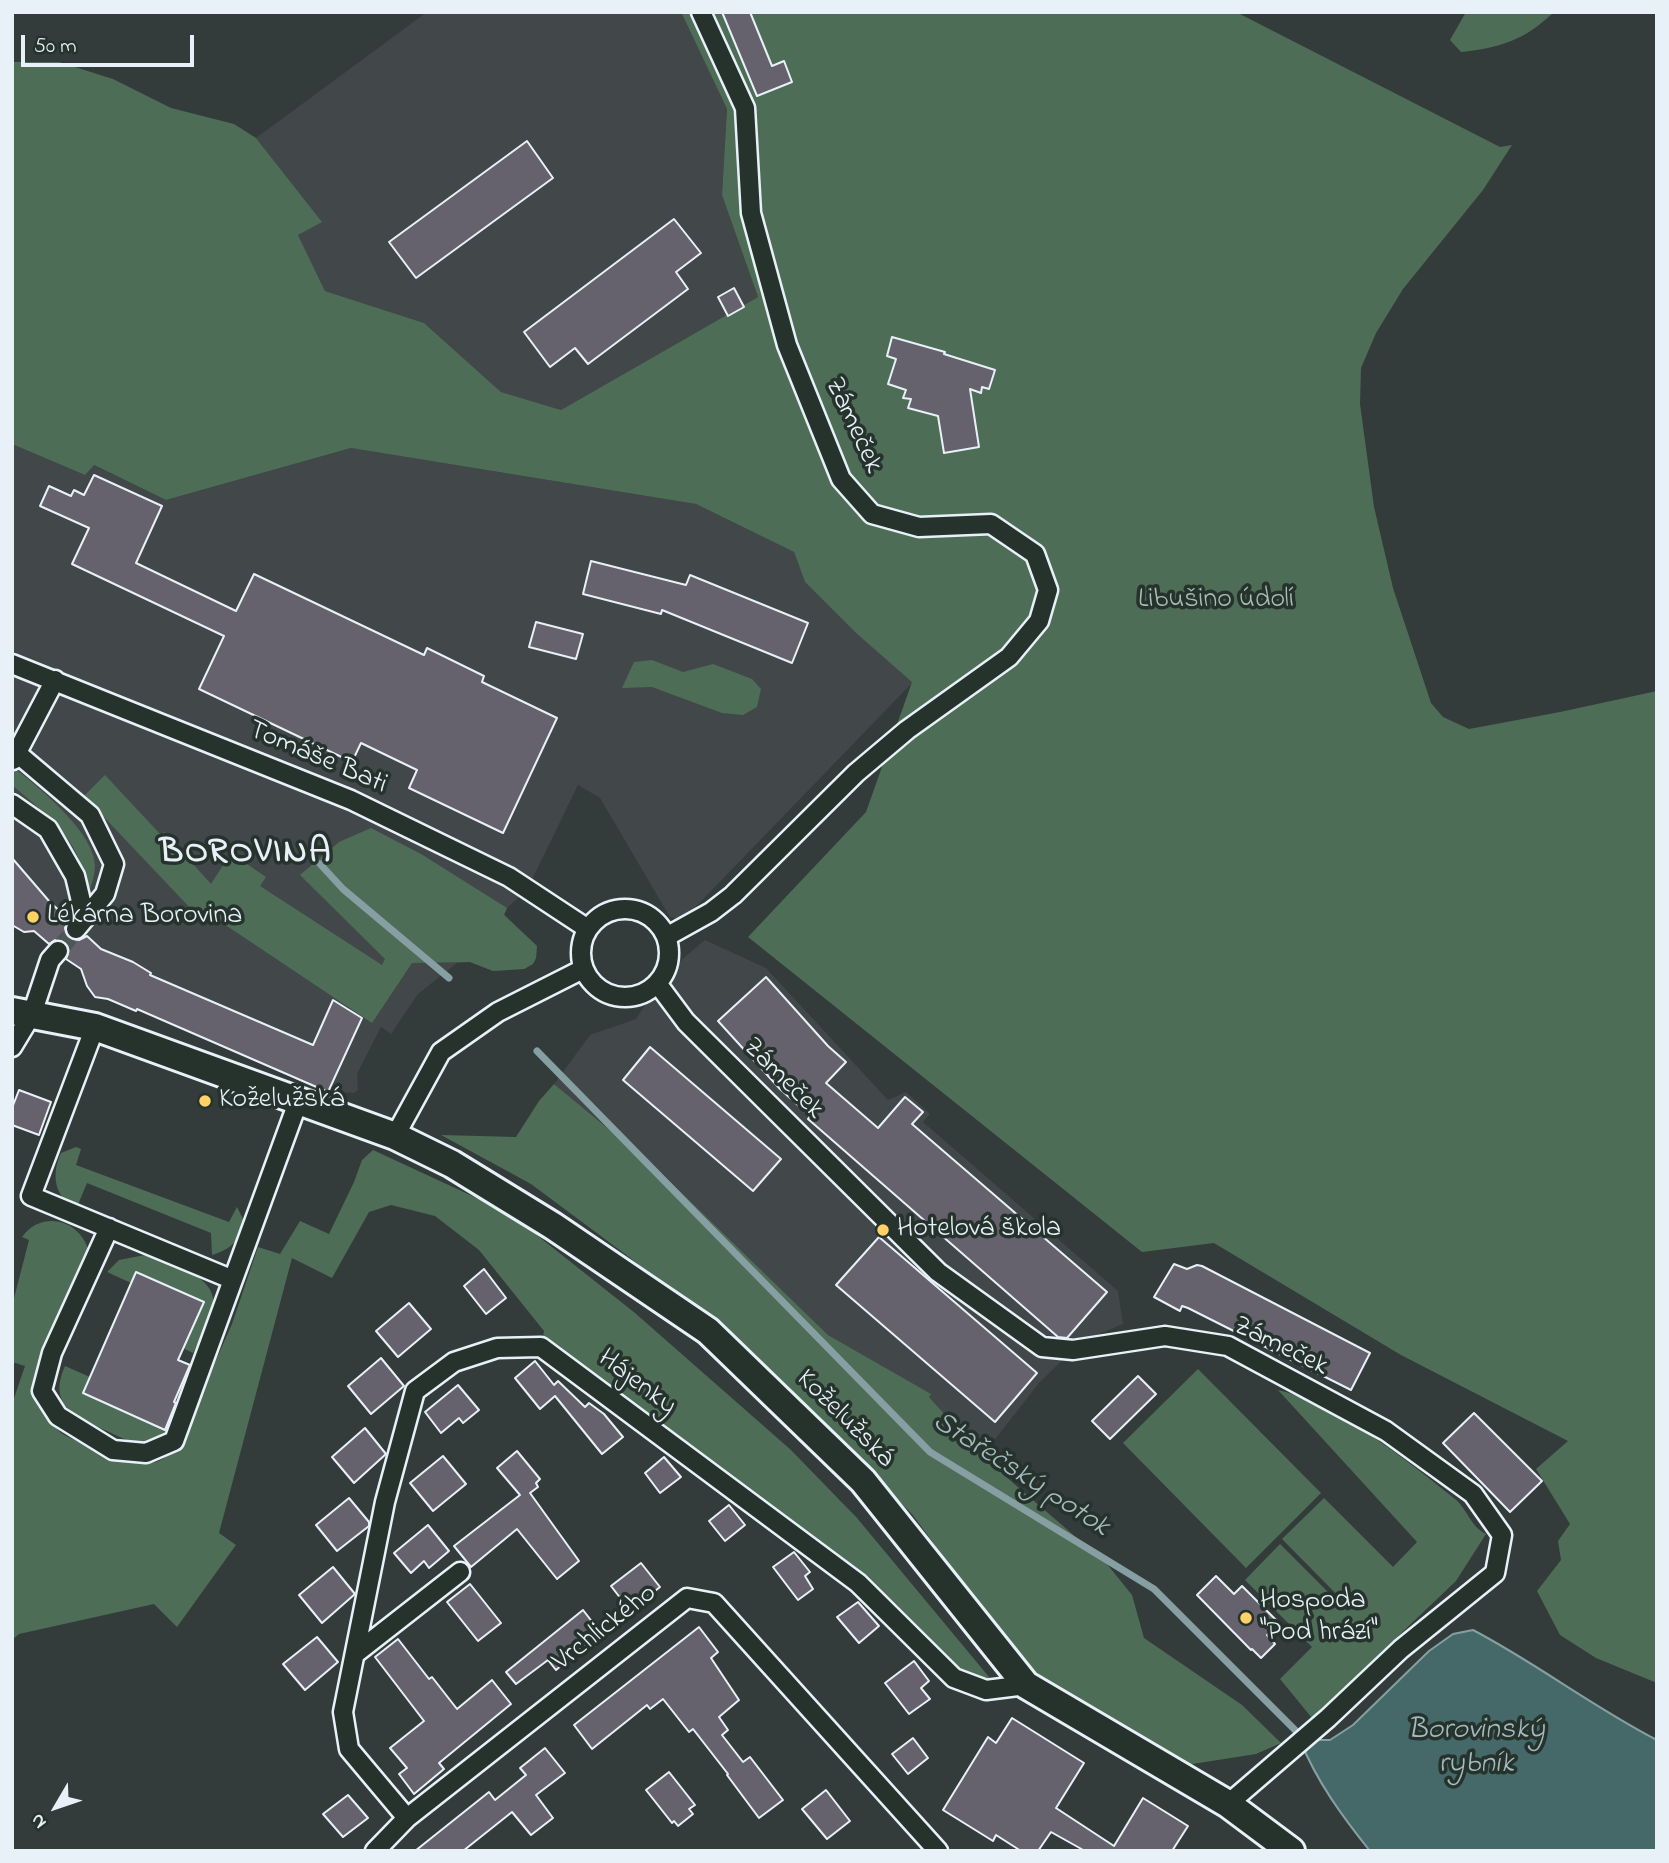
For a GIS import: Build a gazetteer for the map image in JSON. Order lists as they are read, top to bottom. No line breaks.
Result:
{"streets":{"main road":["Koželužská"],"street":["Zámeček","Tomáše Bati","Hájenky","Vrchlického"]},"crossings":[["Zámeček","Tomáše Bati"],["Zámeček","Koželužská"],["Hájenky","Koželužská"],["Hájenky","Vrchlického"]],"districts":["BOROVINA"],"water":["Stařečský potok","Borovinský rybník"],"parks":["Libušino údolí"],"places":["Lékárna Borovina","Koželužská","Hotelová škola","Hospoda \"Pod hrází\""],"scale_bar":"50 m","north":"bottom left"}
